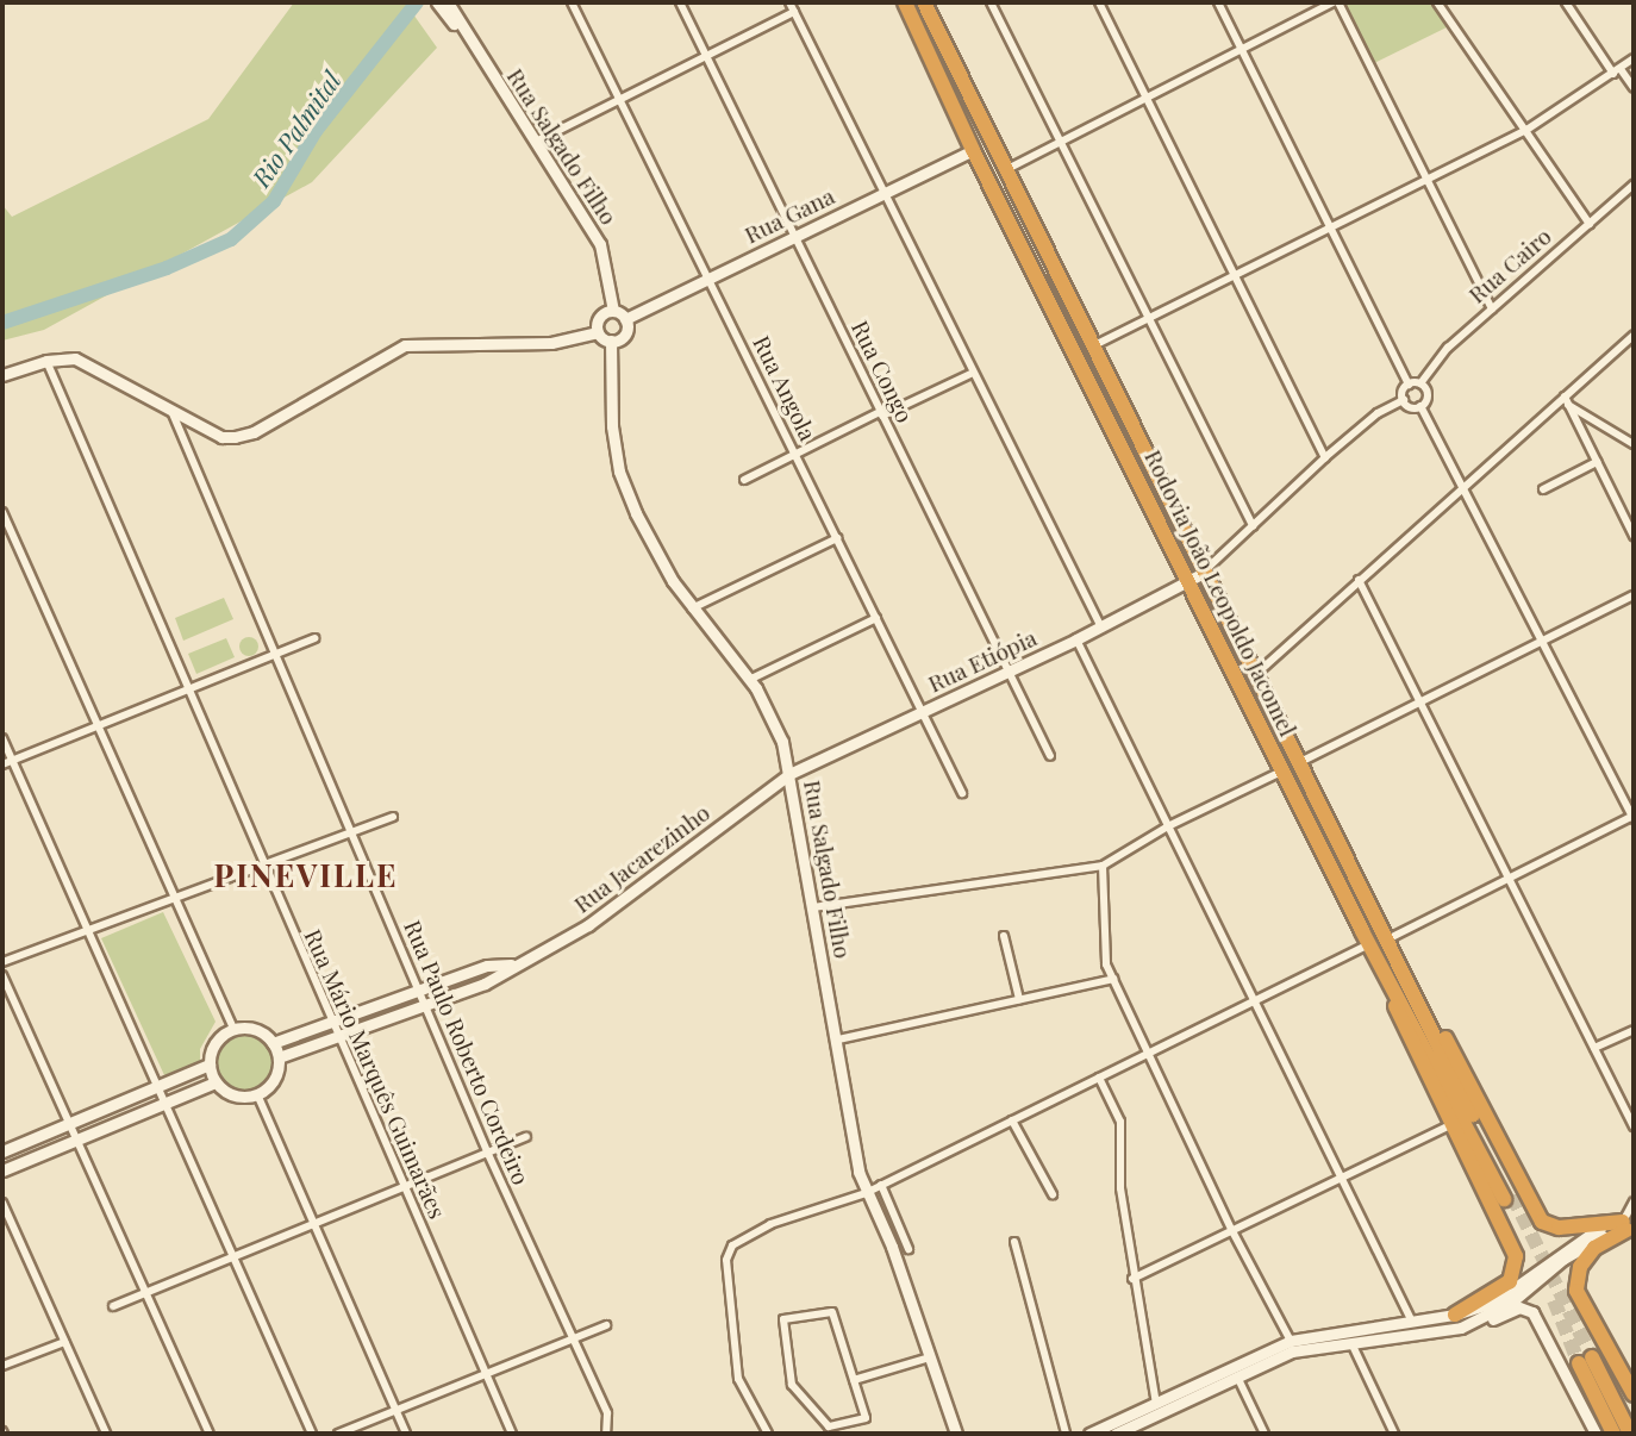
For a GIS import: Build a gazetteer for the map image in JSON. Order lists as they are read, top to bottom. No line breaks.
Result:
{"streets":{"highway":["Rodovia João Leopoldo Jacomel"],"street":["Rua Salgado Filho","Rua Gana","Rua Cairo","Rua Congo","Rua Angola","Rua Etiópia","Rua Jacarezinho","Rua Paulo Roberto Cordeiro","Rua Mário Marquês Guimarães"]},"crossings":[["Rua Salgado Filho","Rua Gana"],["Rua Salgado Filho","Rua Etiópia"],["Rua Salgado Filho","Rua Jacarezinho"],["Rua Gana","Rua Congo"],["Rua Gana","Rua Angola"],["Rua Gana","Rodovia João Leopoldo Jacomel"],["Rua Congo","Rua Etiópia"],["Rua Angola","Rua Etiópia"],["Rodovia João Leopoldo Jacomel","Rua Etiópia"],["Rua Etiópia","Rua Jacarezinho"],["Rua Jacarezinho","Rua Paulo Roberto Cordeiro"],["Rua Jacarezinho","Rua Mário Marquês Guimarães"]],"districts":["PINEVILLE"],"water":["Rio Palmital"]}
